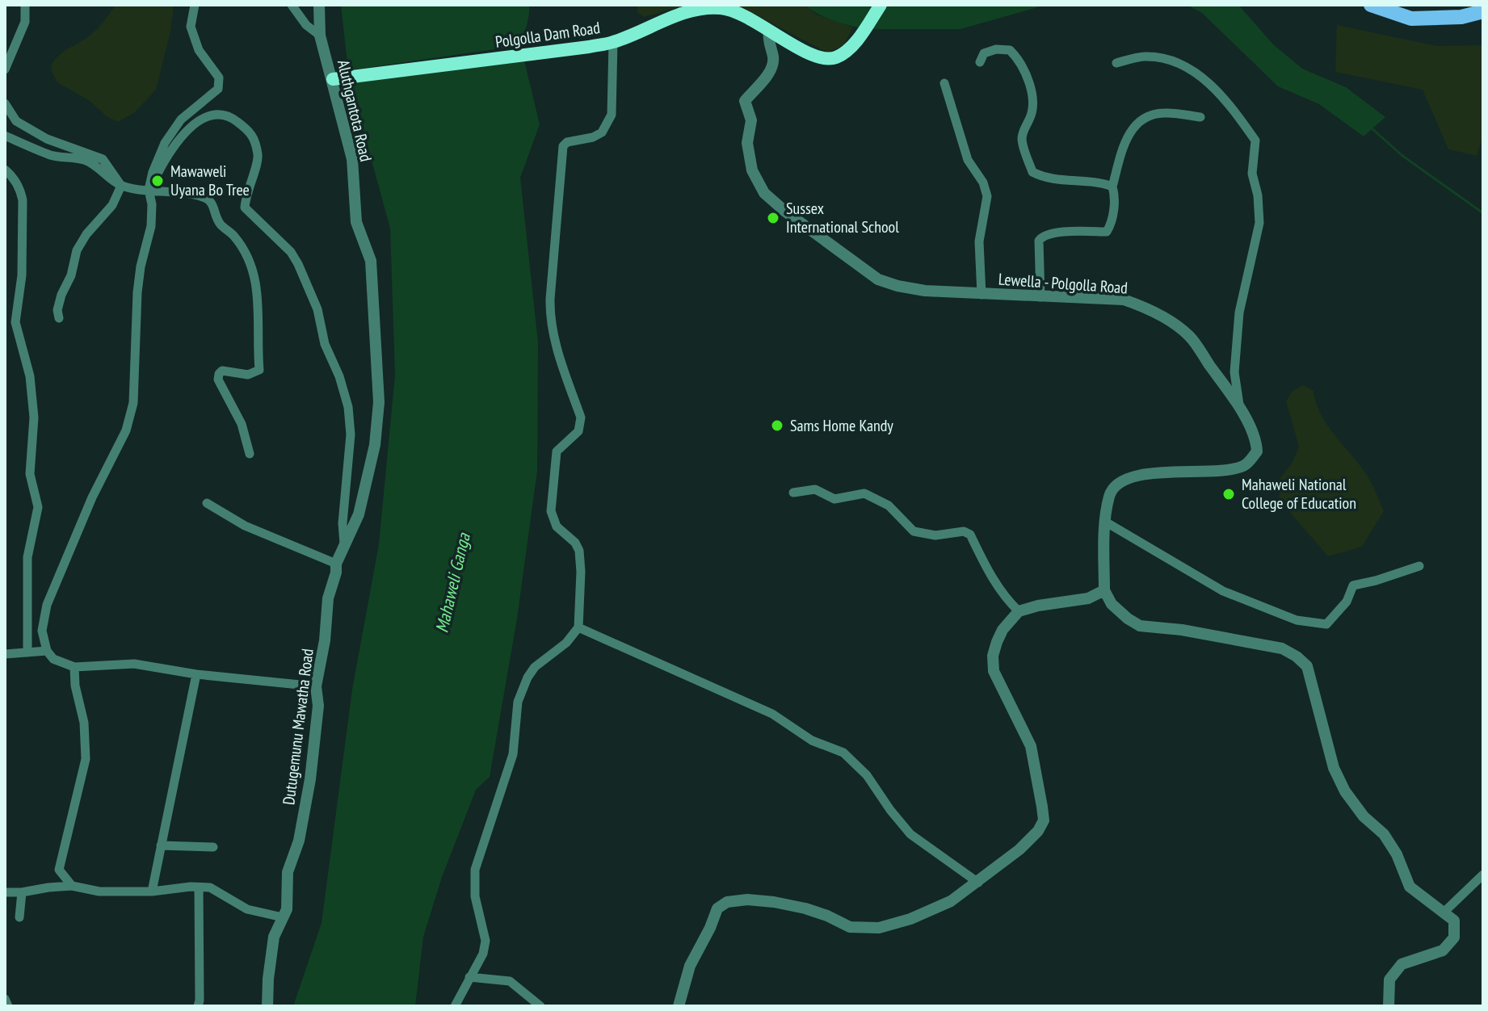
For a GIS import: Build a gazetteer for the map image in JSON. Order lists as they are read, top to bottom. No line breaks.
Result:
{"streets":{"main road":["Polgolla Dam Road"],"street":["Aluthgantota Road","Lewella - Polgolla Road","Dutugemunu Mawatha Road"]},"crossings":[["Polgolla Dam Road","Aluthgantota Road"],["Polgolla Dam Road","Lewella - Polgolla Road"],["Aluthgantota Road","Dutugemunu Mawatha Road"]],"water":["Mahaweli Ganga"],"places":["Mawaweli Uyana Bo Tree","Sussex International School","Sams Home Kandy","Mahaweli National College of Education"]}
